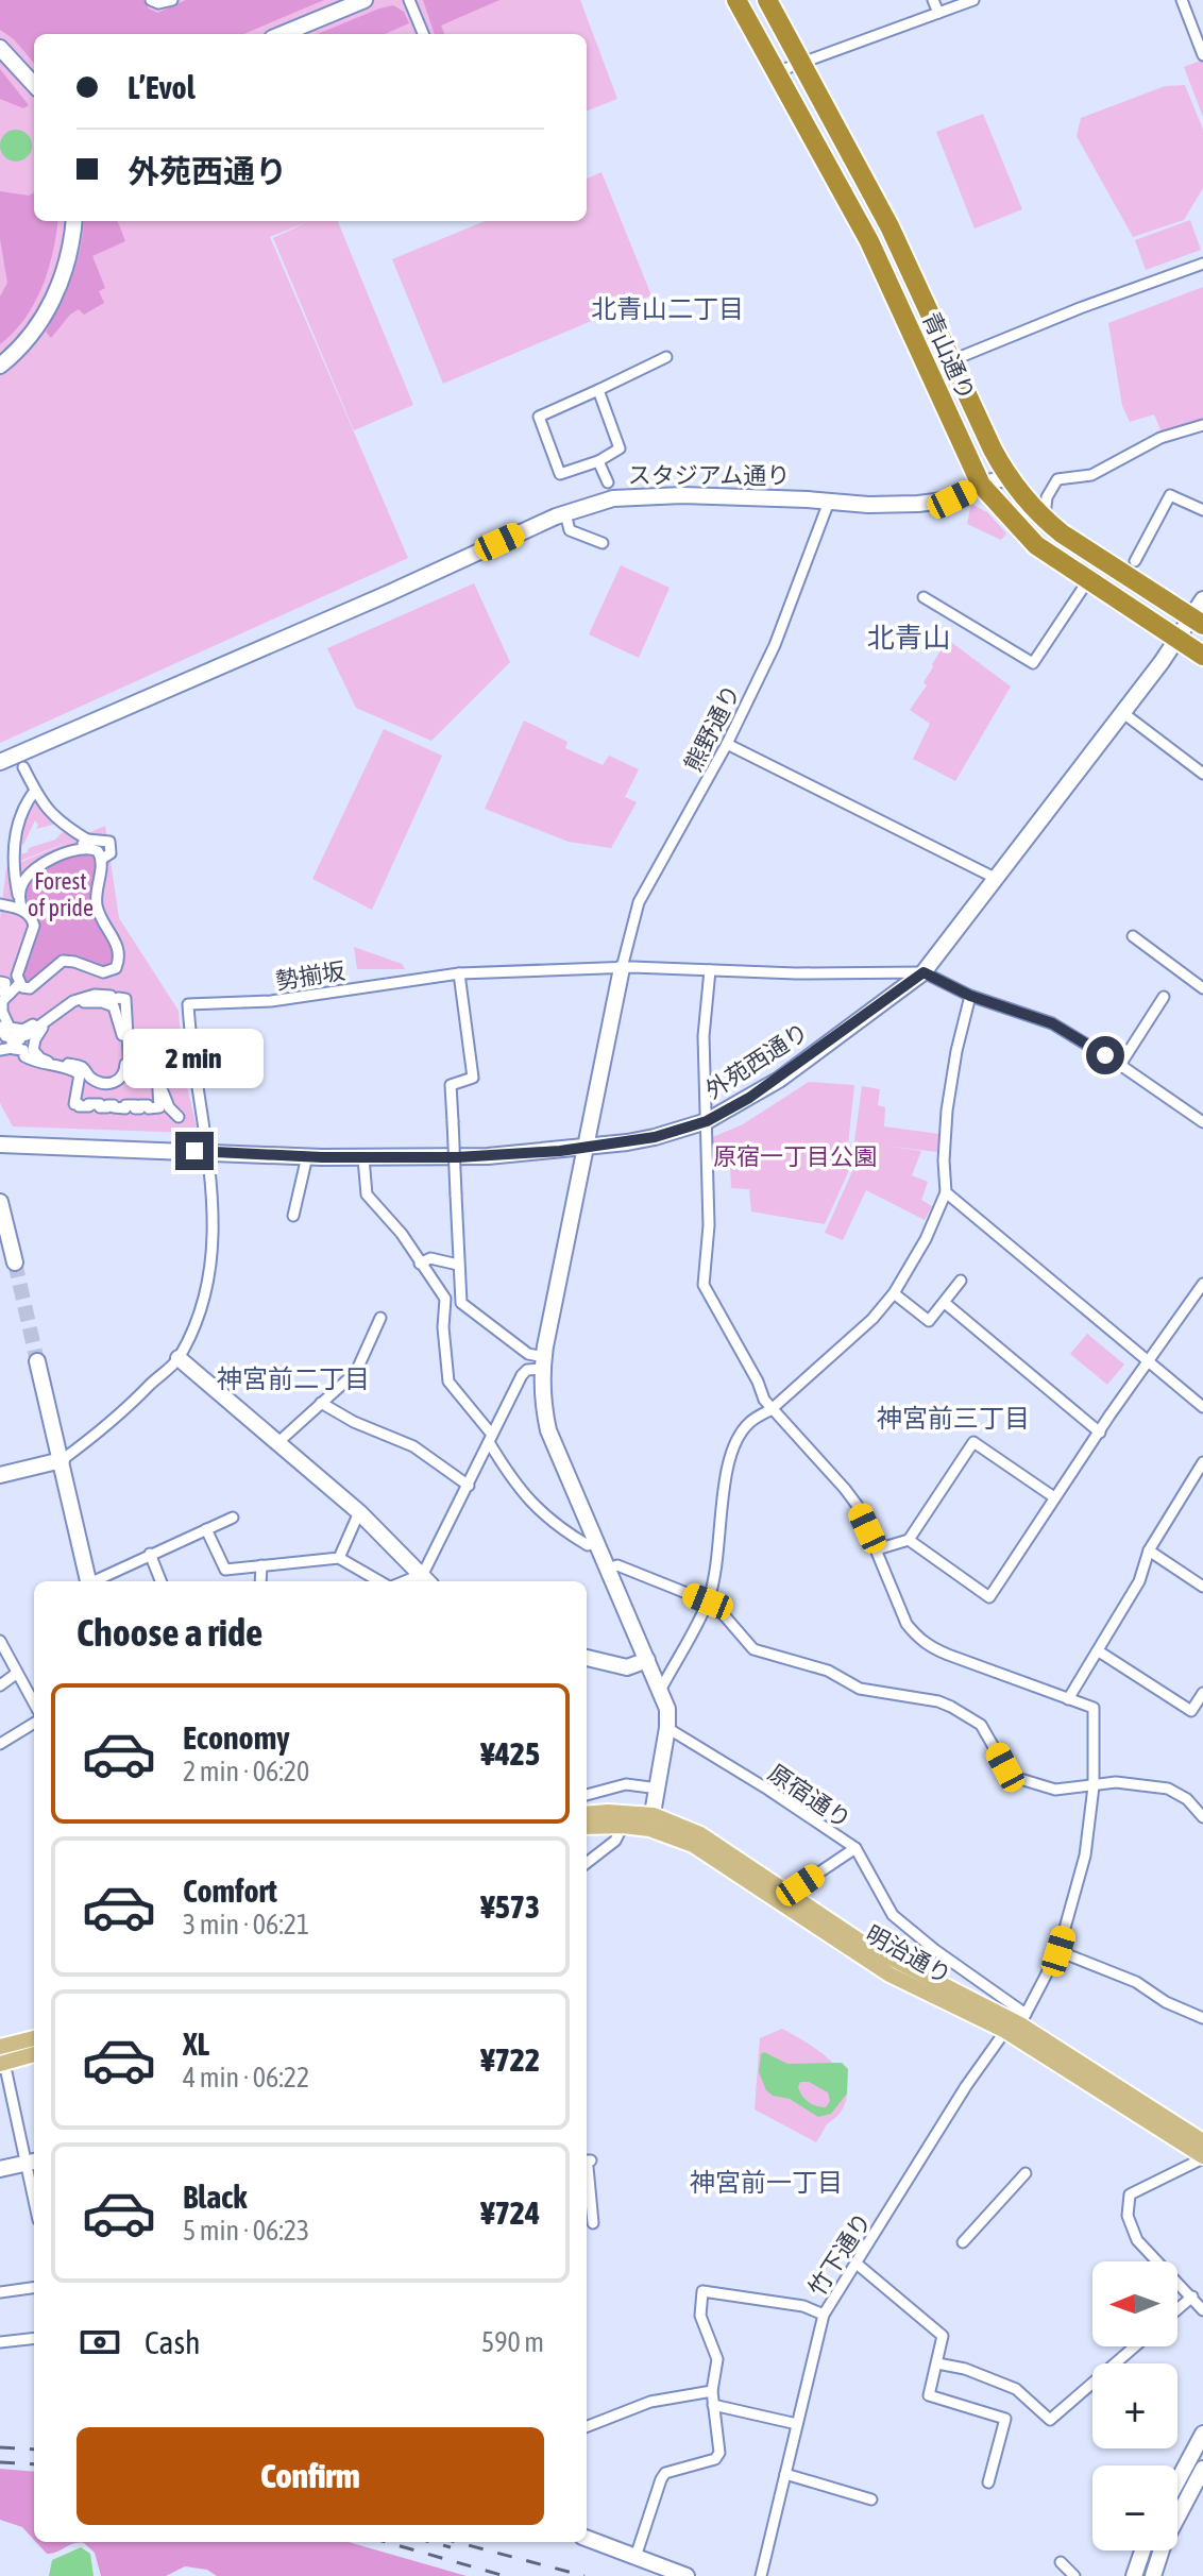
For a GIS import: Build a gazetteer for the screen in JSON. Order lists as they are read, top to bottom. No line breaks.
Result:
{"streets":{"highway":["青山通り"],"main road":["明治通り"],"street":["スタジアム通り","熊野通り","勢揃坂","外苑西通り","原宿通り","竹下通り"]},"crossings":[["青山通り","スタジアム通り"],["青山通り","外苑西通り"],["スタジアム通り","熊野通り"],["熊野通り","勢揃坂"],["勢揃坂","外苑西通り"],["原宿通り","明治通り"],["原宿通り","竹下通り"],["明治通り","竹下通り"]],"districts":["北青山二丁目","北青山","神宮前二丁目","神宮前三丁目","神宮前一丁目"],"parks":["Forest of pride","原宿一丁目公園"],"north":"left","page":{"banner":["L’Evol","外苑西通り"],"bubble":"2 min","heading":"Choose a ride","list":[{"name":"Economy","note":"2 min · 06:20","value":"¥425"},{"name":"Comfort","note":"3 min · 06:21","value":"¥573"},{"name":"XL","note":"4 min · 06:22","value":"¥722"},{"name":"Black","note":"5 min · 06:23","value":"¥724"}],"map_buttons":["+","−"],"pay":["Cash","590 m"],"buttons":"Confirm"}}
